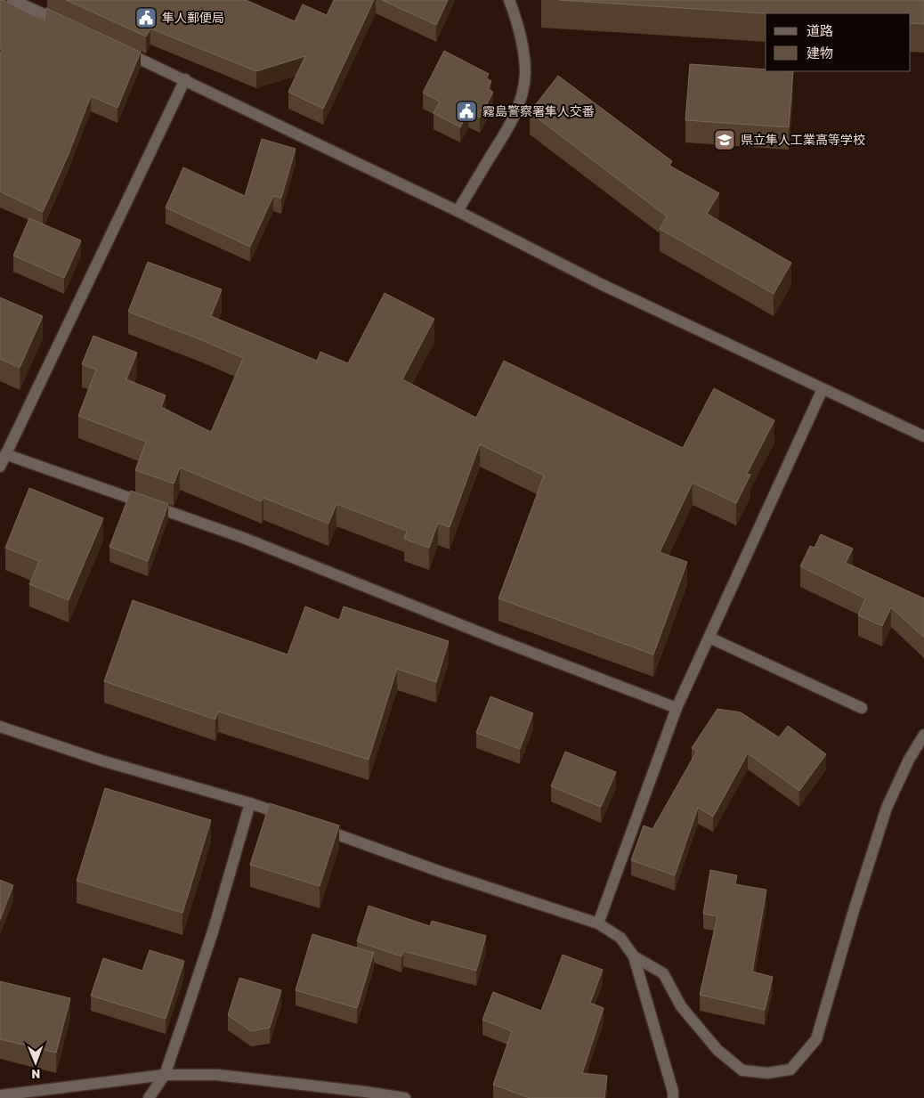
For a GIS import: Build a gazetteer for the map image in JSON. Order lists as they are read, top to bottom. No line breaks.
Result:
{"places":{"public building":["隼人郵便局","霧島警察署隼人交番"],"school or university":["県立隼人工業高等学校"]},"legend":["道路","建物"],"north":"bottom"}
